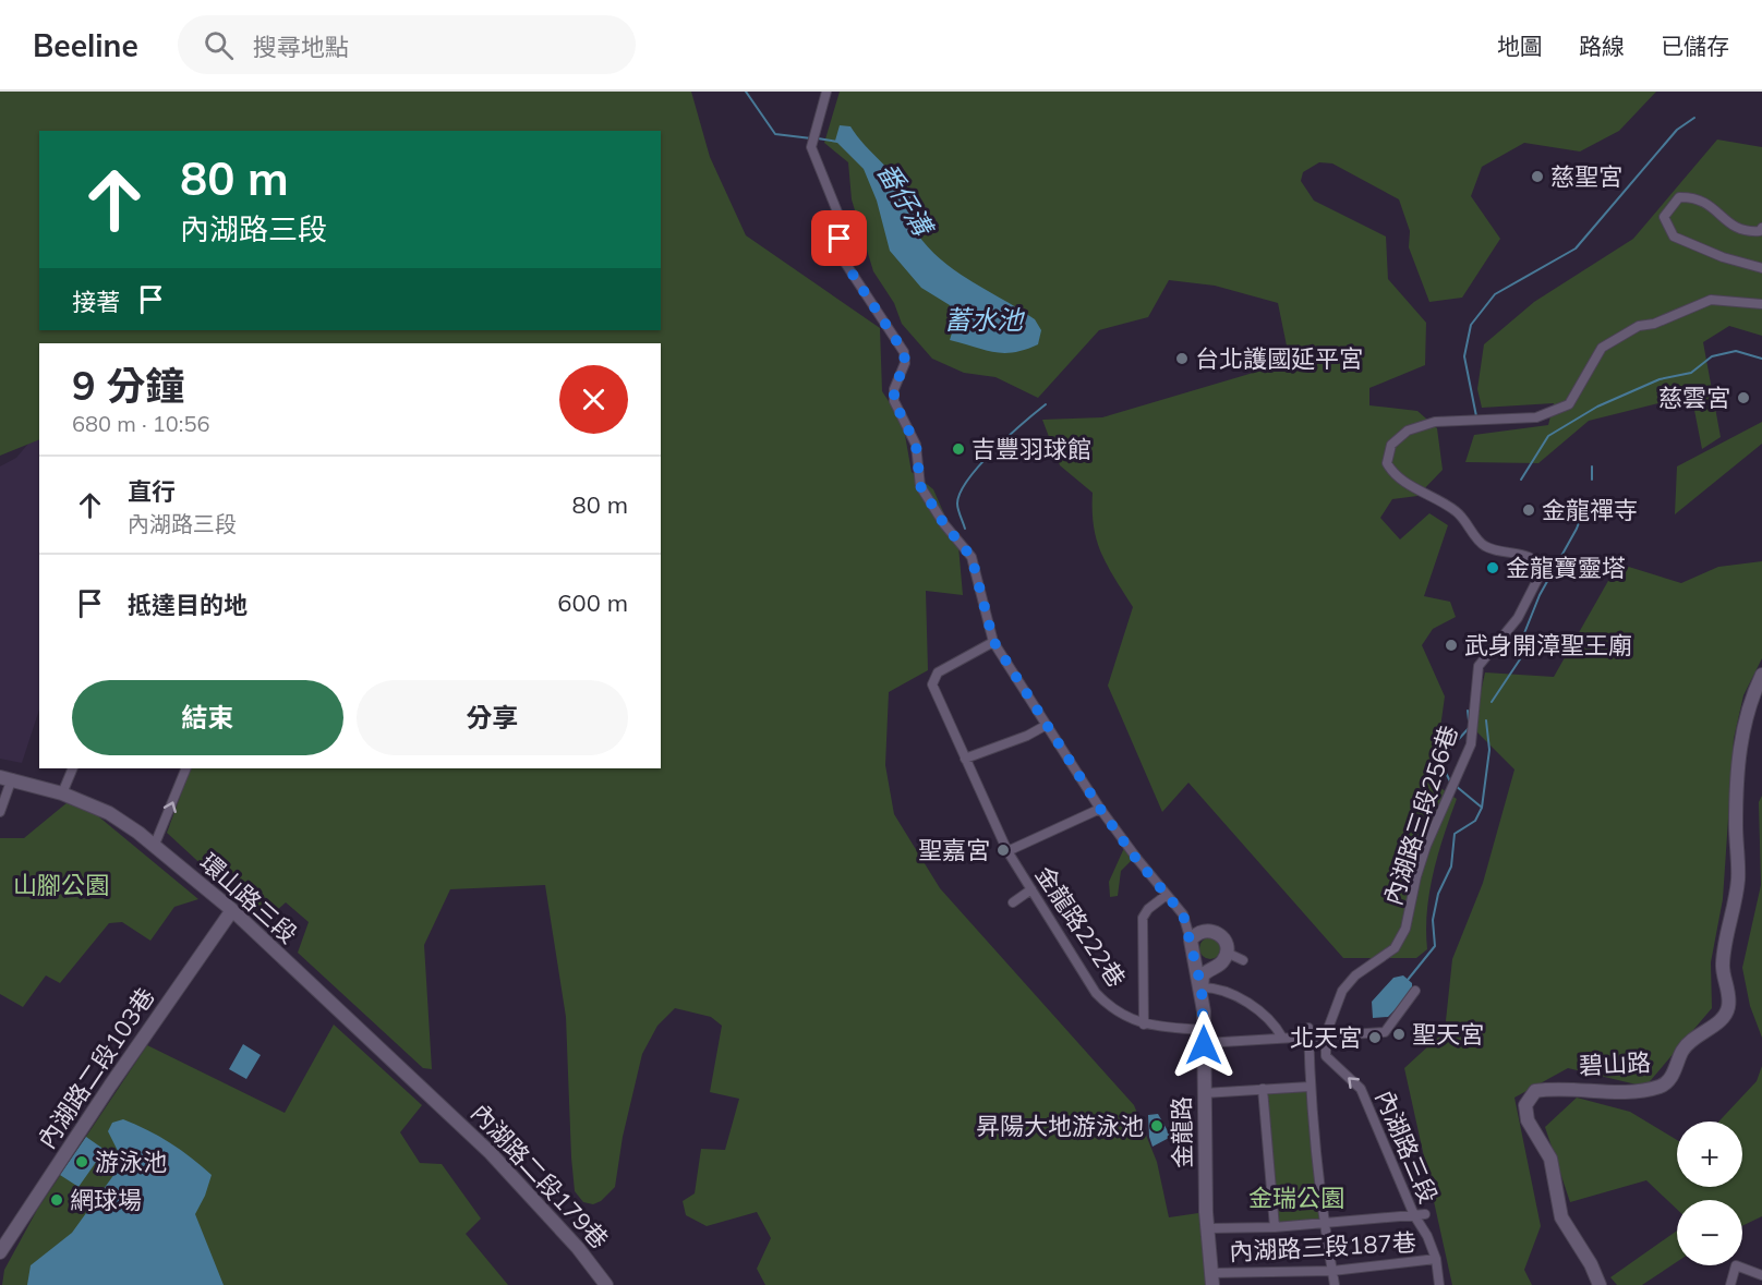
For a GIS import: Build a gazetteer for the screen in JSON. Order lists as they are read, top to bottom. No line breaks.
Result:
{"streets":{"street":["內湖路三段256巷","環山路三段","金龍路222巷","碧山路","內湖路二段103巷","金龍路","內湖路三段","內湖路二段179巷","內湖路三段187巷"]},"crossings":[["內湖路三段256巷","金龍路222巷"],["環山路三段","內湖路二段103巷"],["環山路三段","內湖路二段179巷"],["金龍路222巷","金龍路"],["金龍路","內湖路三段187巷"],["內湖路三段","內湖路三段187巷"]],"water":["番仔溝","蓄水池"],"parks":["山腳公園","金瑞公園"],"places":["慈聖宮","台北護國延平宮","慈雲宮","吉豐羽球館","金龍禪寺","金龍寶靈塔","武身開漳聖王廟","聖嘉宮","聖天宮","北天宮","昇陽大地游泳池","游泳池","網球場"],"page":{"header":"Beeline","search":"搜尋地點","nav":["地圖","路線","已儲存"],"turn":["80 m","內湖路三段"],"then":"接著","heading":["9 分鐘","680 m · 10:56"],"list":[{"name":"直行","note":"內湖路三段","value":"80 m"},{"name":"抵達目的地","value":"600 m"}],"buttons":["結束","分享"],"map_buttons":["+","−"]}}
